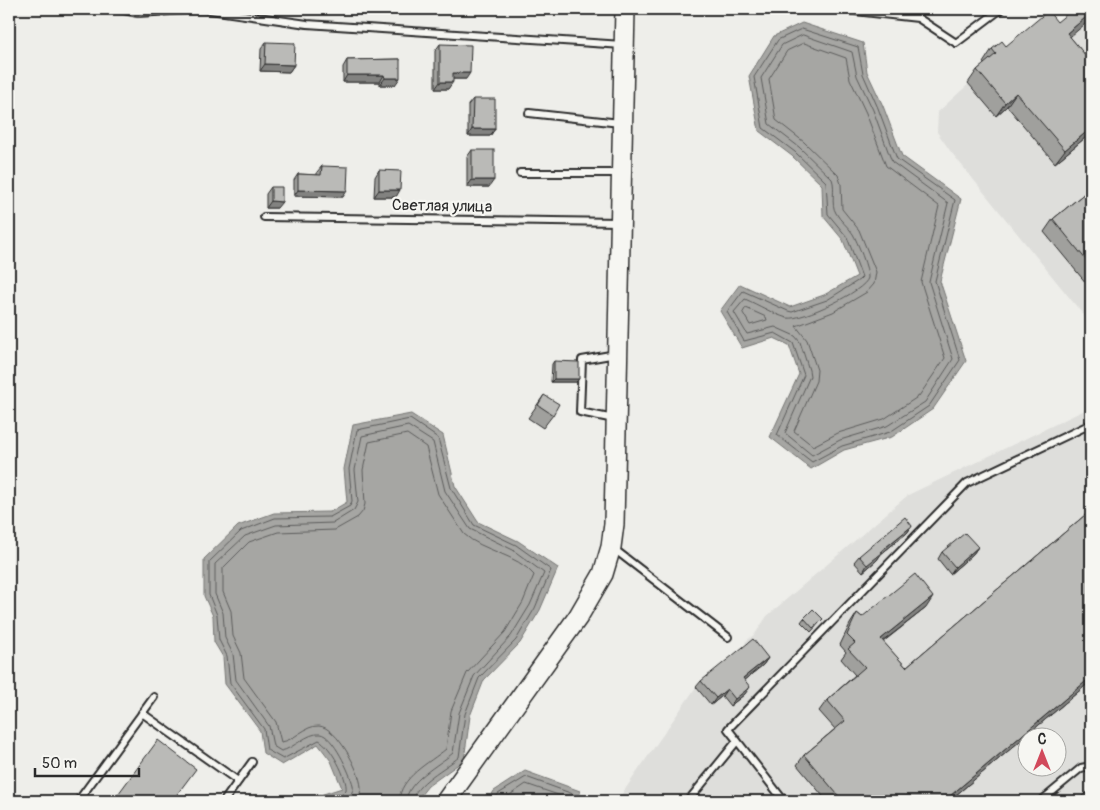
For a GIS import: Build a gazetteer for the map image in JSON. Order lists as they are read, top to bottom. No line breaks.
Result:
{"streets":{"lane":["Светлая улица"]},"scale_bar":"50 m","north":"top"}
